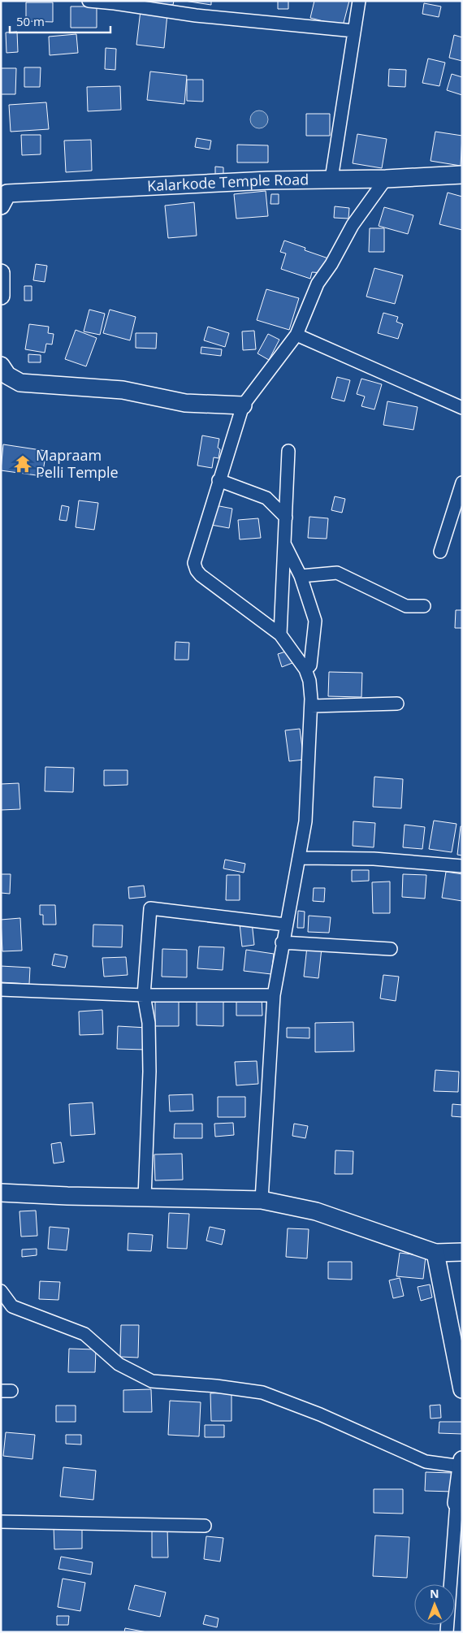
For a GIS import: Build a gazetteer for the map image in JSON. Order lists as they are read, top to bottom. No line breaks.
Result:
{"streets":{"main road":["Kalarkode Temple Road"]},"places":{"temple":["Mapraam Pelli Temple"]},"scale_bar":"50 m","north":"top"}
